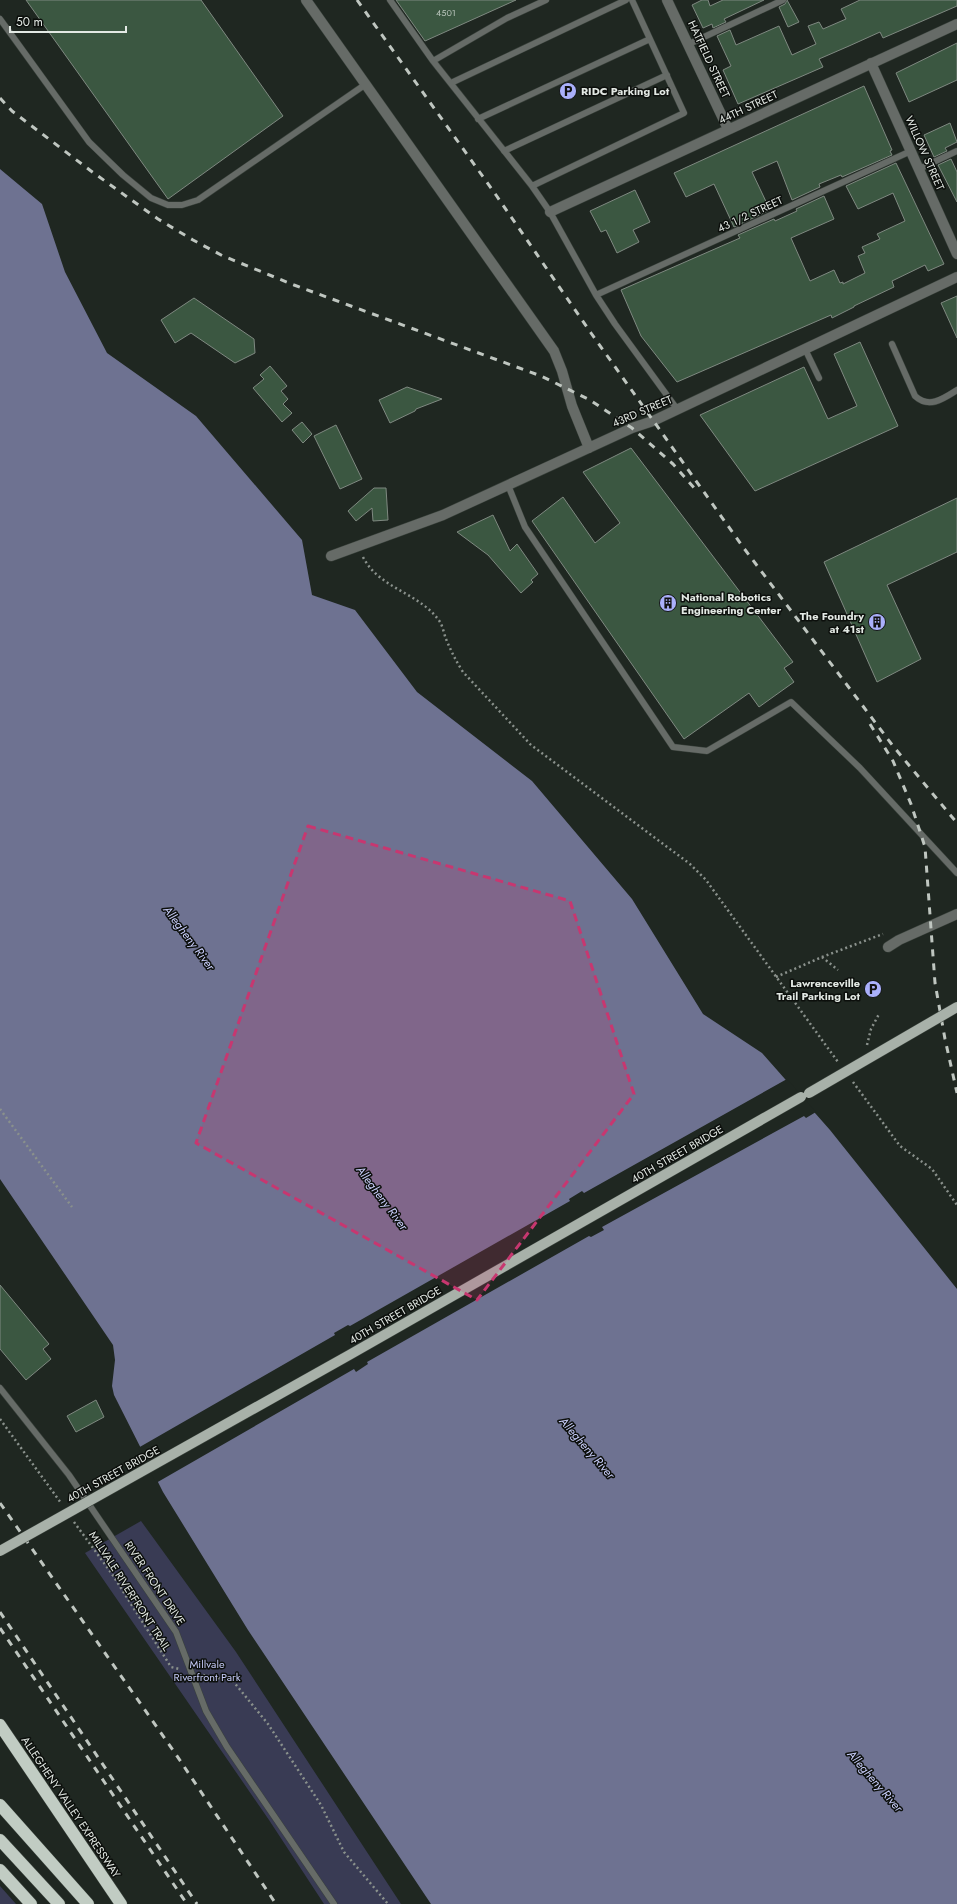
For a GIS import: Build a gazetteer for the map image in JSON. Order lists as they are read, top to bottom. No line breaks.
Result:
{"streets":{"highway":["ALLEGHENY VALLEY EXPRESSWAY"],"main road":["40TH STREET BRIDGE"],"street":["HATFIELD STREET","44TH STREET","WILLOW STREET","43RD STREET"],"lane":["43 1/2 STREET","RIVER FRONT DRIVE"],"path":["MILLVALE RIVERFRONT TRAIL"]},"crossings":[["HATFIELD STREET","44TH STREET"],["44TH STREET","WILLOW STREET"],["WILLOW STREET","43 1/2 STREET"]],"water":["Allegheny River"],"parks":["Millvale Riverfront Park"],"places":{"parking":["RIDC Parking Lot","Lawrenceville Trail Parking Lot"],"building":["National Robotics Engineering Center","The Foundry at 41st"]},"house_numbers":["4501"],"scale_bar":"50 m"}
